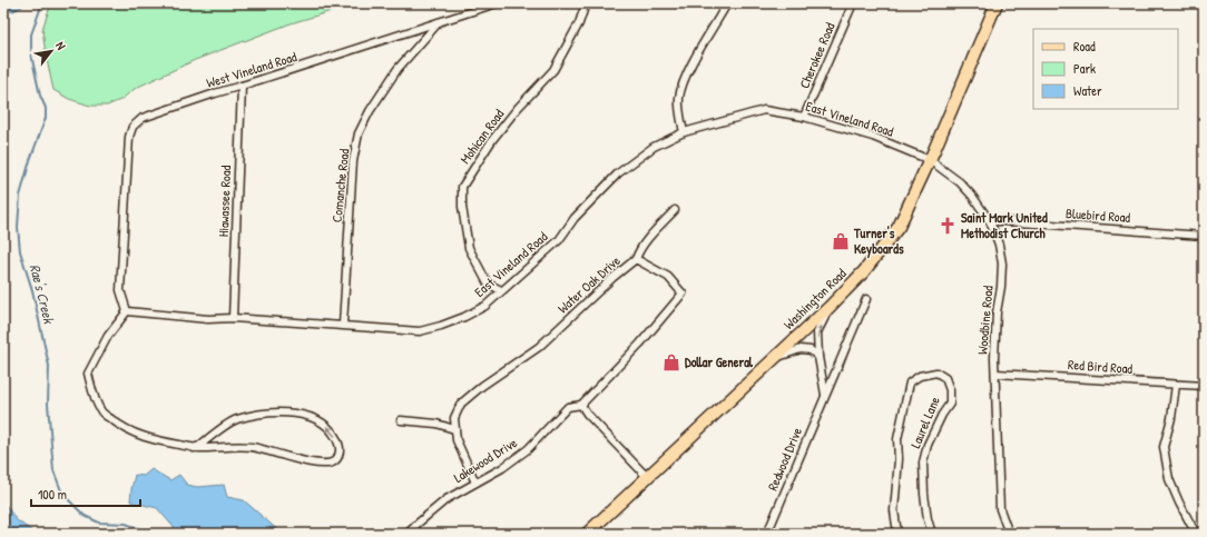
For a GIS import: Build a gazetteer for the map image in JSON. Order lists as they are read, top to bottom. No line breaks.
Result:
{"streets":{"main road":["Washington Road"],"street":["Cherokee Road","West Vineland Road","East Vineland Road","Mohican Road","Comanche Road","Hiawassee Road","Bluebird Road","Water Oak Drive","Woodbine Road","Red Bird Road","Laurel Lane","Redwood Drive","Lakewood Drive"]},"crossings":[["Cherokee Road","East Vineland Road"],["West Vineland Road","East Vineland Road"],["West Vineland Road","Comanche Road"],["West Vineland Road","Hiawassee Road"],["East Vineland Road","Mohican Road"],["East Vineland Road","Comanche Road"],["East Vineland Road","Hiawassee Road"],["East Vineland Road","Washington Road"],["East Vineland Road","Woodbine Road"],["Bluebird Road","Woodbine Road"],["Water Oak Drive","Lakewood Drive"],["Washington Road","Woodbine Road"],["Woodbine Road","Red Bird Road"]],"water":["Rae's Creek"],"places":{"church":["Saint Mark United Methodist Church"],"shop":["Turner's Keyboards","Dollar General"]},"legend":["Road","Park","Water"],"scale_bar":"100 m","north":"top right"}
